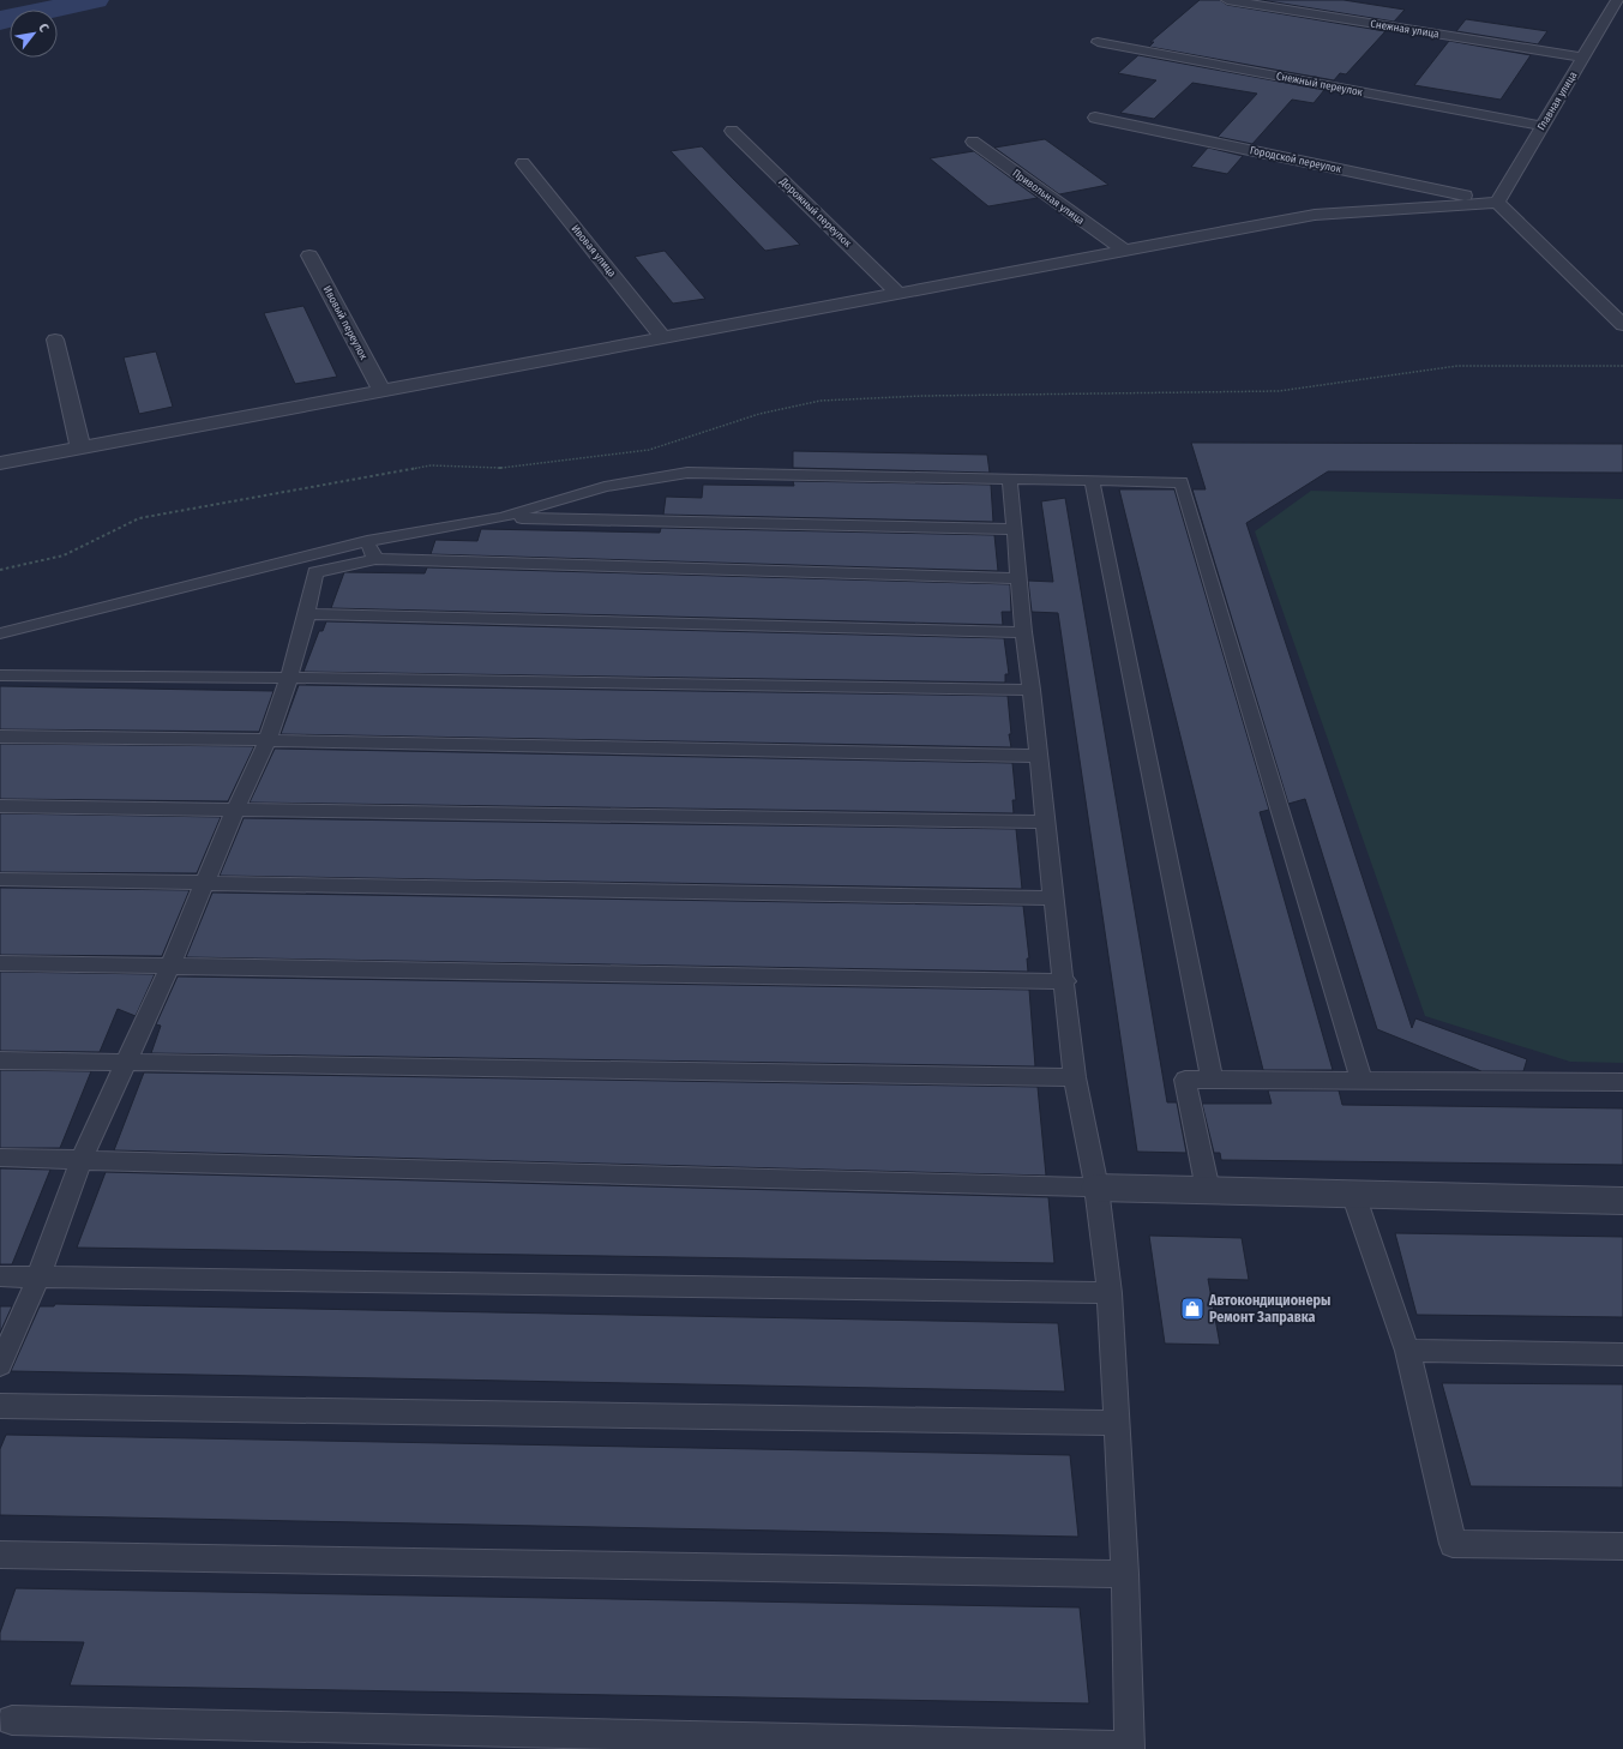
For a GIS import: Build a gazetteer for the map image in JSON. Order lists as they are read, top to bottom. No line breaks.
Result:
{"streets":{"street":["Снежная улица","Снежный переулок","Главная улица","Городской переулок","Привольная улица","Дорожный переулок","Ивовая улица","Ивовый переулок"]},"crossings":[["Снежная улица","Главная улица"],["Снежный переулок","Главная улица"],["Главная улица","Городской переулок"]],"places":{"shop":["Автокондиционеры Ремонт Заправка"]},"north":"top right"}
